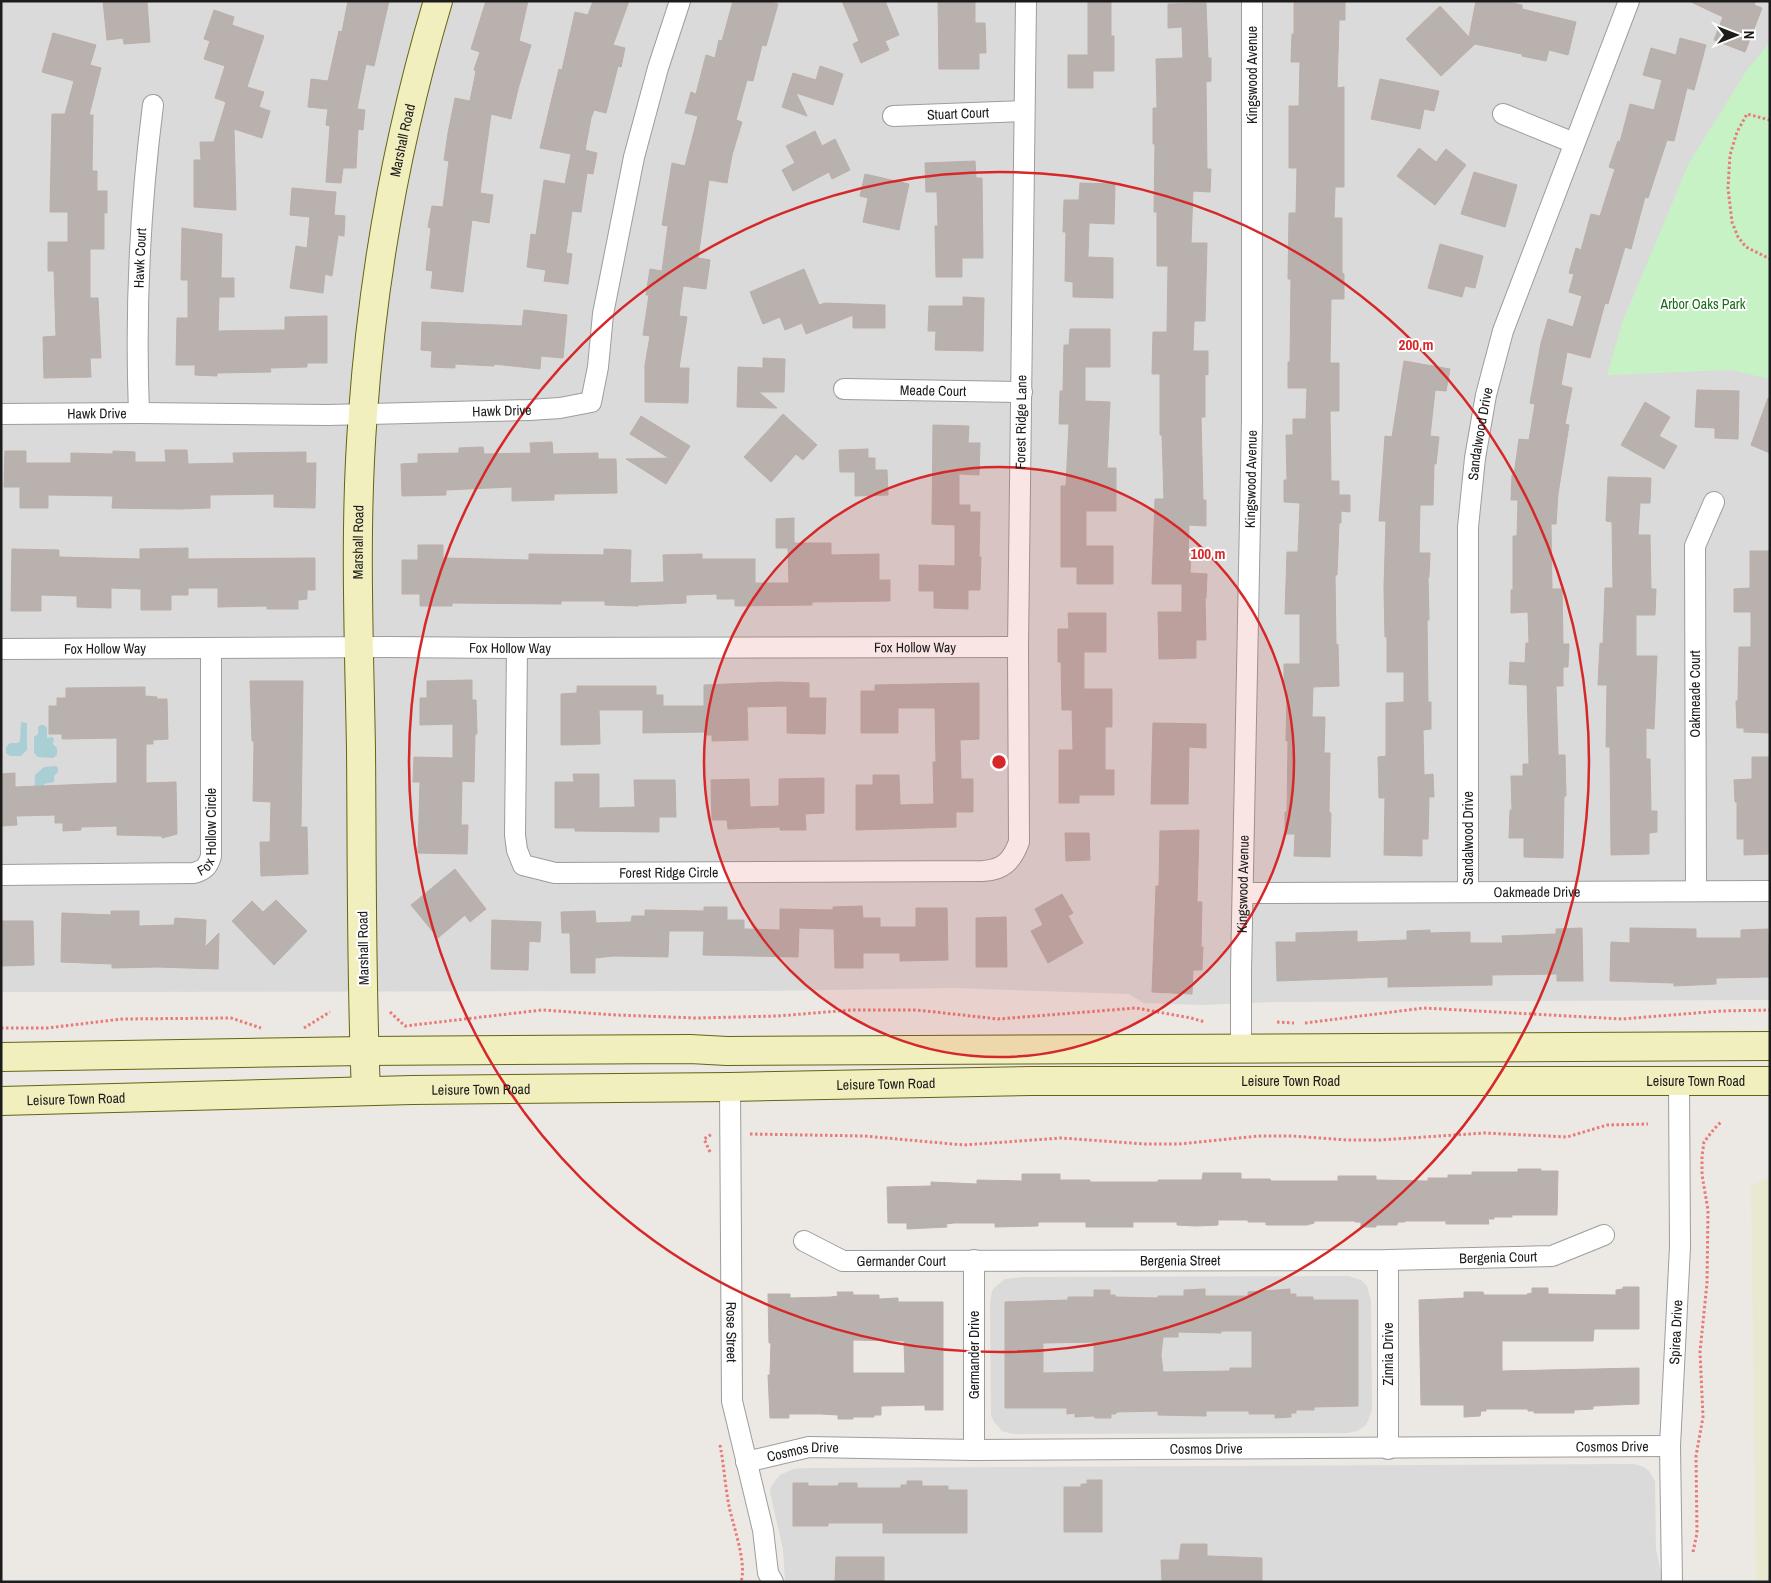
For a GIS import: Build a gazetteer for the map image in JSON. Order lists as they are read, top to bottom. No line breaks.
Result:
{"streets":{"main road":["Marshall Road","Leisure Town Road"],"street":["Kingswood Avenue","Stuart Court","Hawk Court","Meade Court","Hawk Drive","Forest Ridge Lane","Sandalwood Drive","Fox Hollow Way","Oakmeade Court","Fox Hollow Circle","Forest Ridge Circle","Oakmeade Drive","Bergenia Court","Bergenia Street","Germander Court","Rose Street","Spirea Drive","Zinnia Drive","Germander Drive","Cosmos Drive"]},"crossings":[["Kingswood Avenue","Oakmeade Drive"],["Stuart Court","Forest Ridge Lane"],["Marshall Road","Hawk Drive"],["Marshall Road","Fox Hollow Way"],["Marshall Road","Leisure Town Road"],["Hawk Court","Hawk Drive"],["Meade Court","Forest Ridge Lane"],["Forest Ridge Lane","Fox Hollow Way"],["Forest Ridge Lane","Forest Ridge Circle"],["Sandalwood Drive","Oakmeade Drive"],["Fox Hollow Way","Fox Hollow Circle"],["Fox Hollow Way","Forest Ridge Circle"],["Oakmeade Court","Oakmeade Drive"],["Leisure Town Road","Rose Street"],["Leisure Town Road","Spirea Drive"],["Bergenia Court","Bergenia Street"],["Bergenia Court","Zinnia Drive"],["Bergenia Street","Germander Court"],["Bergenia Street","Zinnia Drive"],["Bergenia Street","Germander Drive"],["Germander Court","Germander Drive"],["Rose Street","Cosmos Drive"],["Spirea Drive","Cosmos Drive"],["Zinnia Drive","Cosmos Drive"],["Germander Drive","Cosmos Drive"]],"parks":["Arbor Oaks Park"],"north":"right","rings":["200 m","100 m"]}
